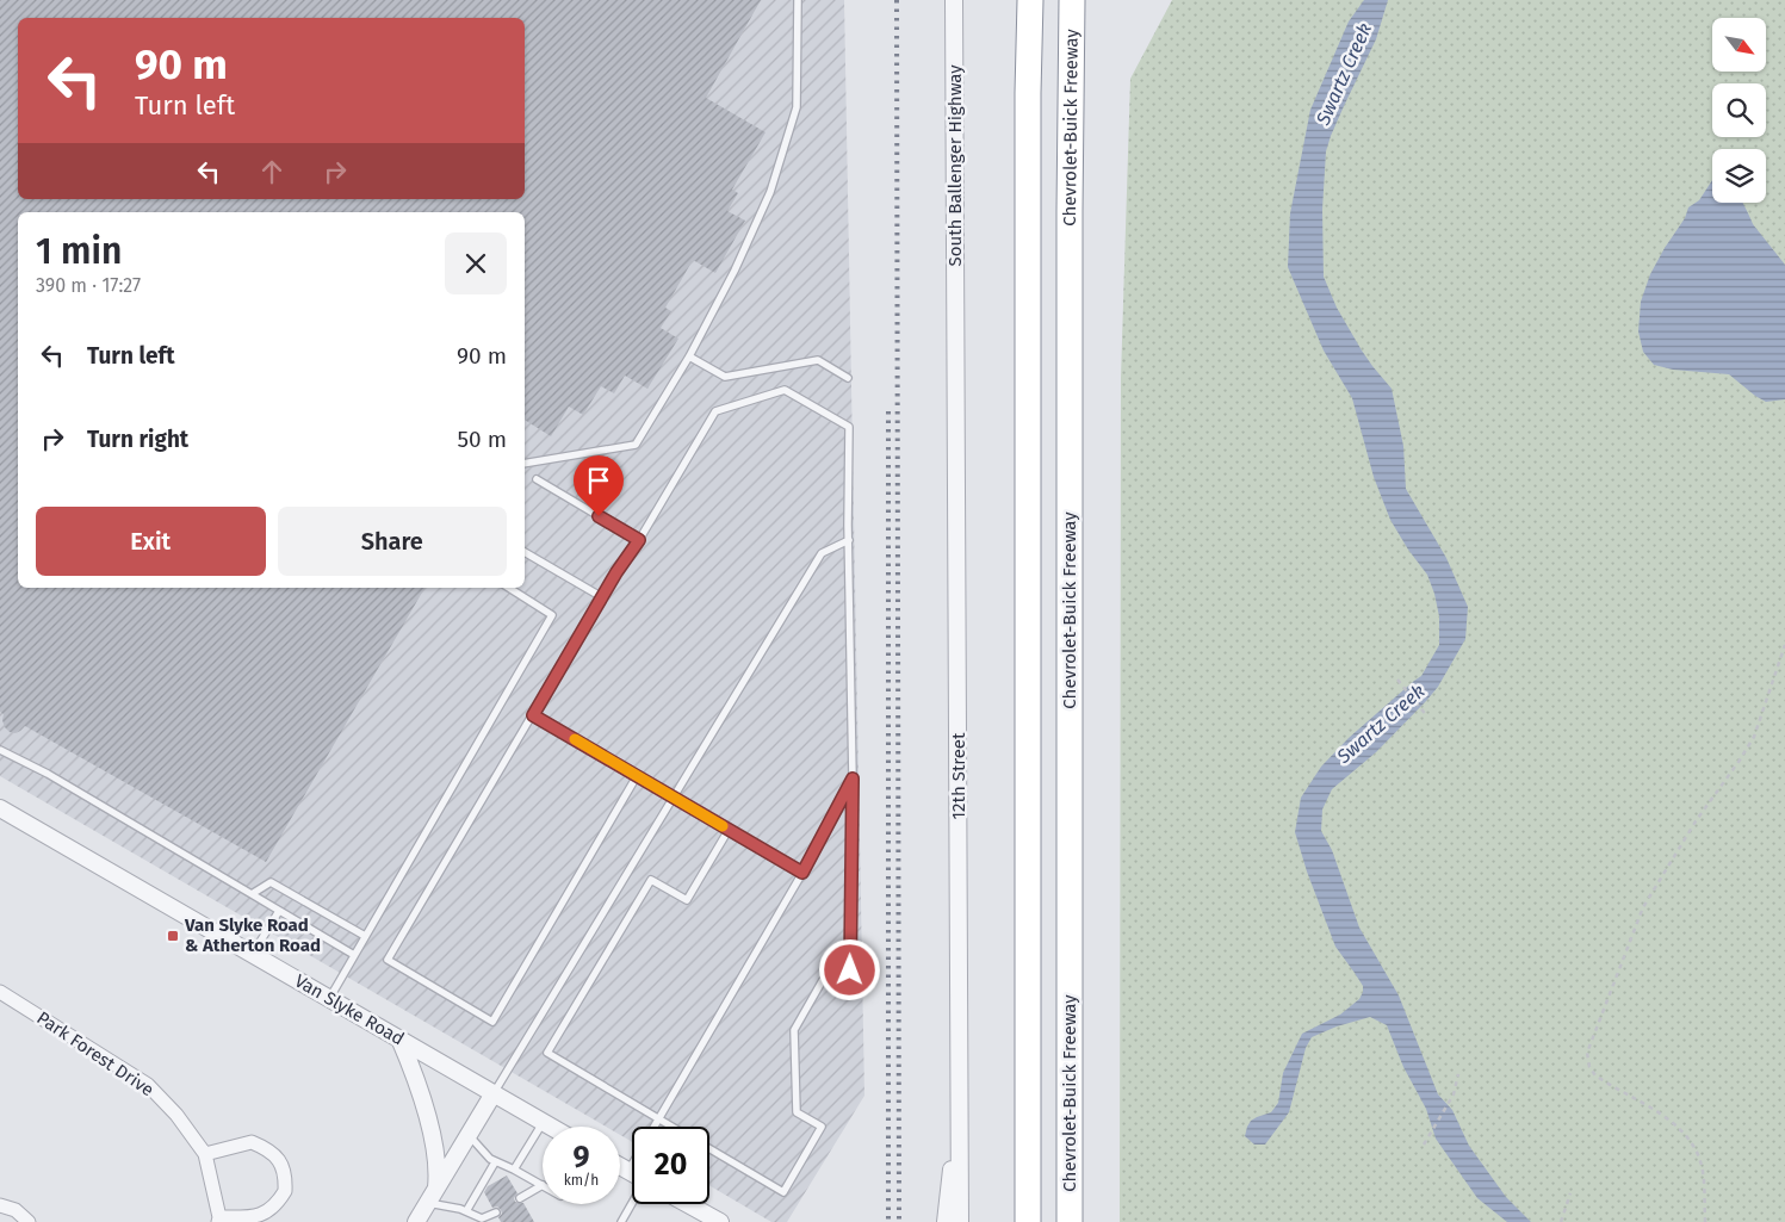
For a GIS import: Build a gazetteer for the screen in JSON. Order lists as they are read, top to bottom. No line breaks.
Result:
{"streets":{"highway":["Chevrolet-Buick Freeway"],"street":["South Ballenger Highway","12th Street","Van Slyke Road","Park Forest Drive"]},"crossings":[["South Ballenger Highway","12th Street"]],"water":["Swartz Creek"],"places":{"transit":["Van Slyke Road & Atherton Road"]},"north":"bottom right","page":{"turn":["90 m","Turn left"],"heading":["1 min","390 m · 17:27"],"list":[{"name":"Turn left","value":"90 m"},{"name":"Turn right","value":"50 m"}],"buttons":["Exit","Share"],"speed":"9 km/h","limit":"20"}}
